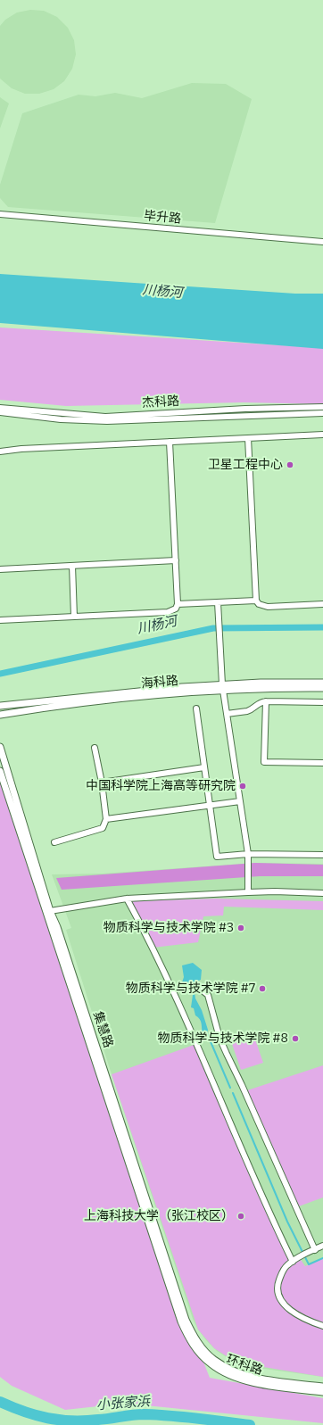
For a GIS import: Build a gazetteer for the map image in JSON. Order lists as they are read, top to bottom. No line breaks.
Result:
{"streets":{"street":["毕升路","杰科路","海科路","集慧路","环科路"]},"crossings":[["集慧路","环科路"]],"water":["川杨河","小张家浜"],"places":["卫星工程中心","中国科学院上海高等研究院","物质科学与技术学院 #3","物质科学与技术学院 #7","物质科学与技术学院 #8","上海科技大学（张江校区）"]}
